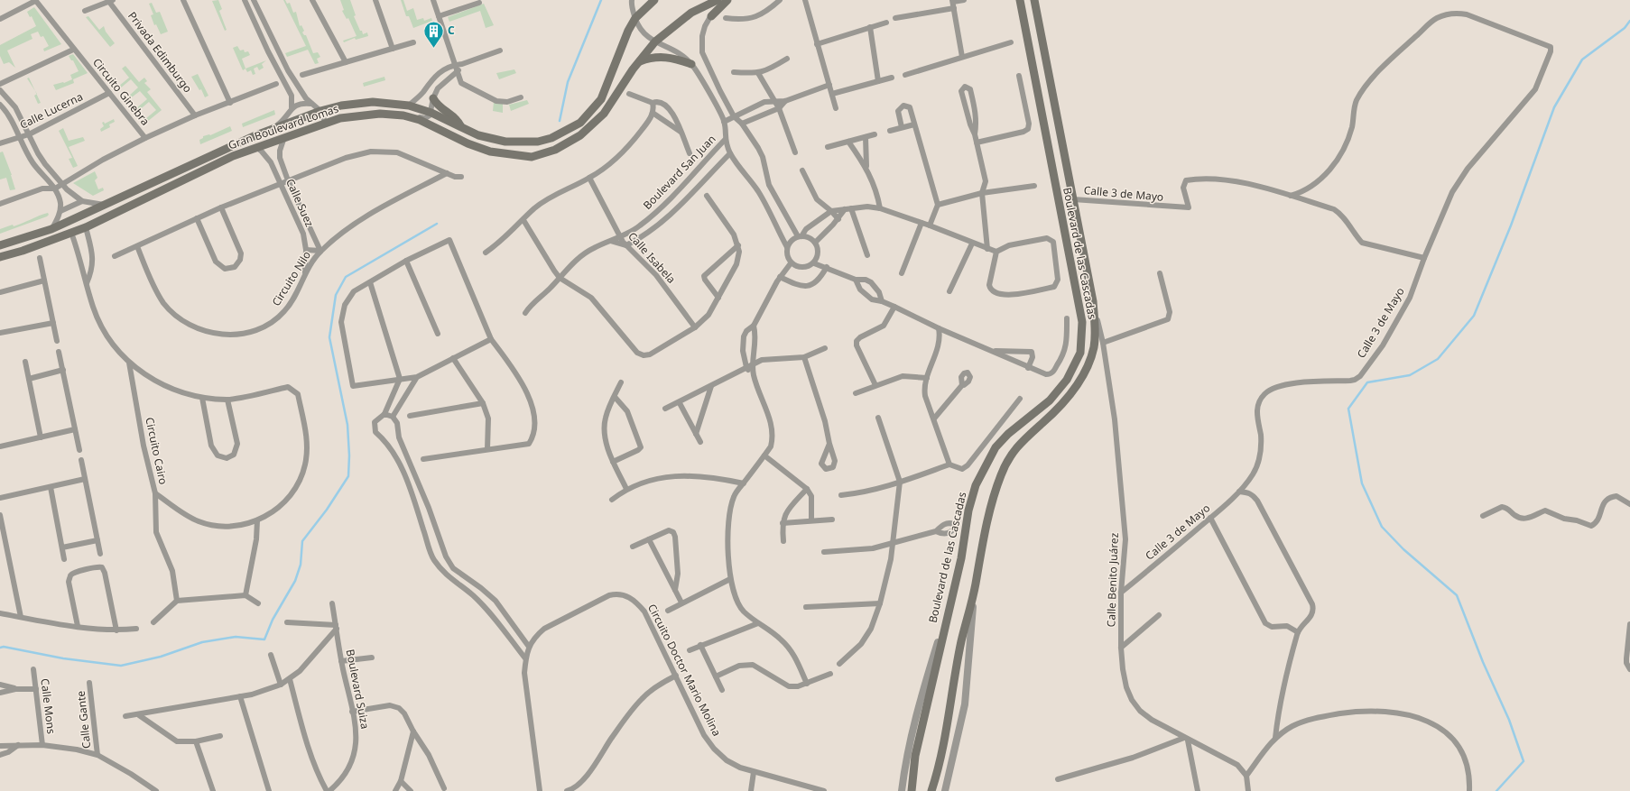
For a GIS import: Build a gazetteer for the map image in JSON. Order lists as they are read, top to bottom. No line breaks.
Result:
{"streets":{"main road":["Gran Boulevard Lomas","Boulevard de las Cascadas"],"street":["Privada Edimburgo","Circuito Ginebra","Calle Lucerna","Boulevard San Juan","Calle 3 de Mayo","Calle Suez","Calle Isabela","Circuito Nilo","Circuito Cairo","Calle Benito Juárez","Circuito Doctor Mario Molina","Boulevard Suiza","Calle Mons","Calle Gante"]},"crossings":[["Circuito Ginebra","Calle Lucerna"],["Gran Boulevard Lomas","Calle Suez"],["Gran Boulevard Lomas","Circuito Cairo"],["Boulevard San Juan","Calle Isabela"],["Calle 3 de Mayo","Boulevard de las Cascadas"],["Calle 3 de Mayo","Calle Benito Juárez"],["Calle Suez","Circuito Nilo"],["Boulevard de las Cascadas","Calle Benito Juárez"]],"places":{"building":["C"]}}
